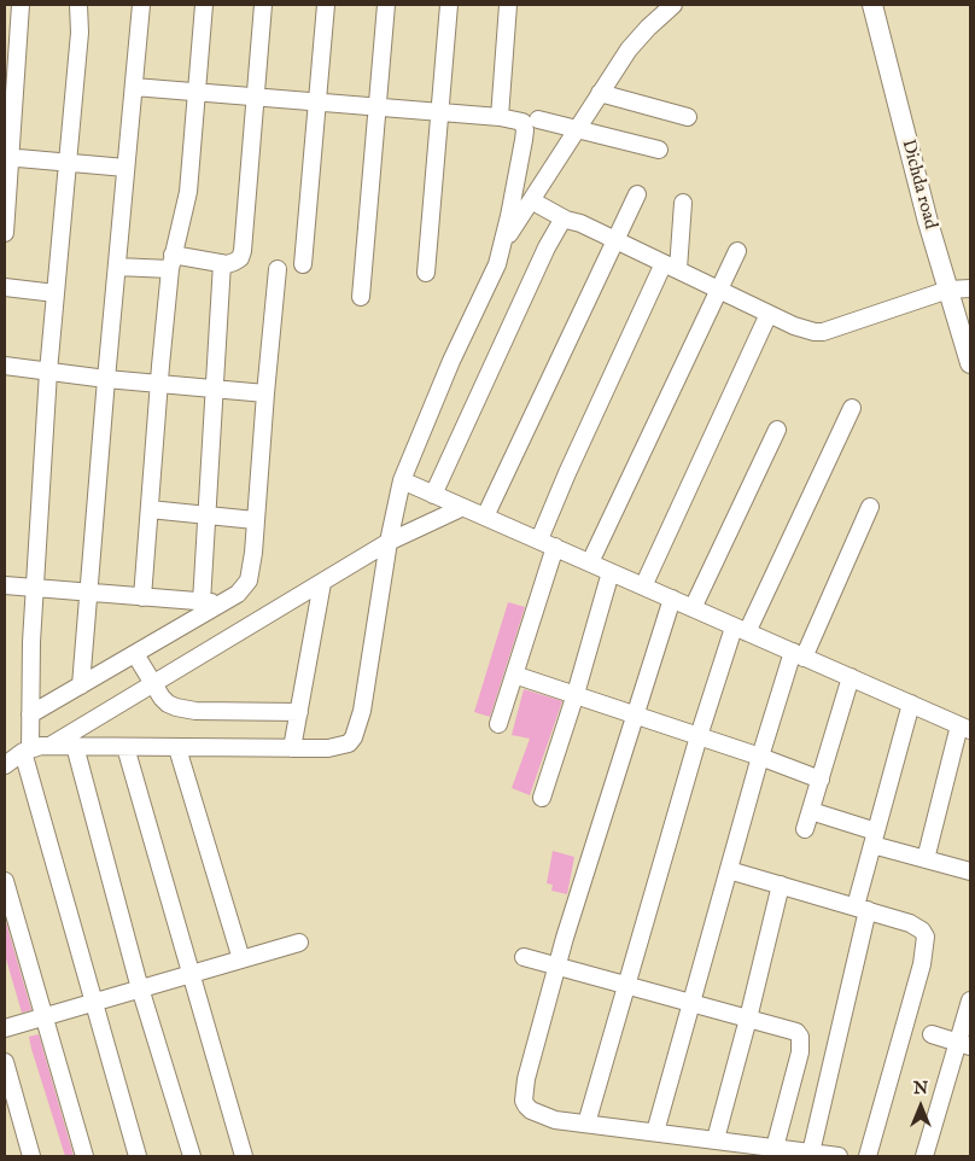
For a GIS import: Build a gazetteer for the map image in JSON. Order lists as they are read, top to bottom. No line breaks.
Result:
{"streets":{"main road":["Dichda road"]},"north":"top"}
